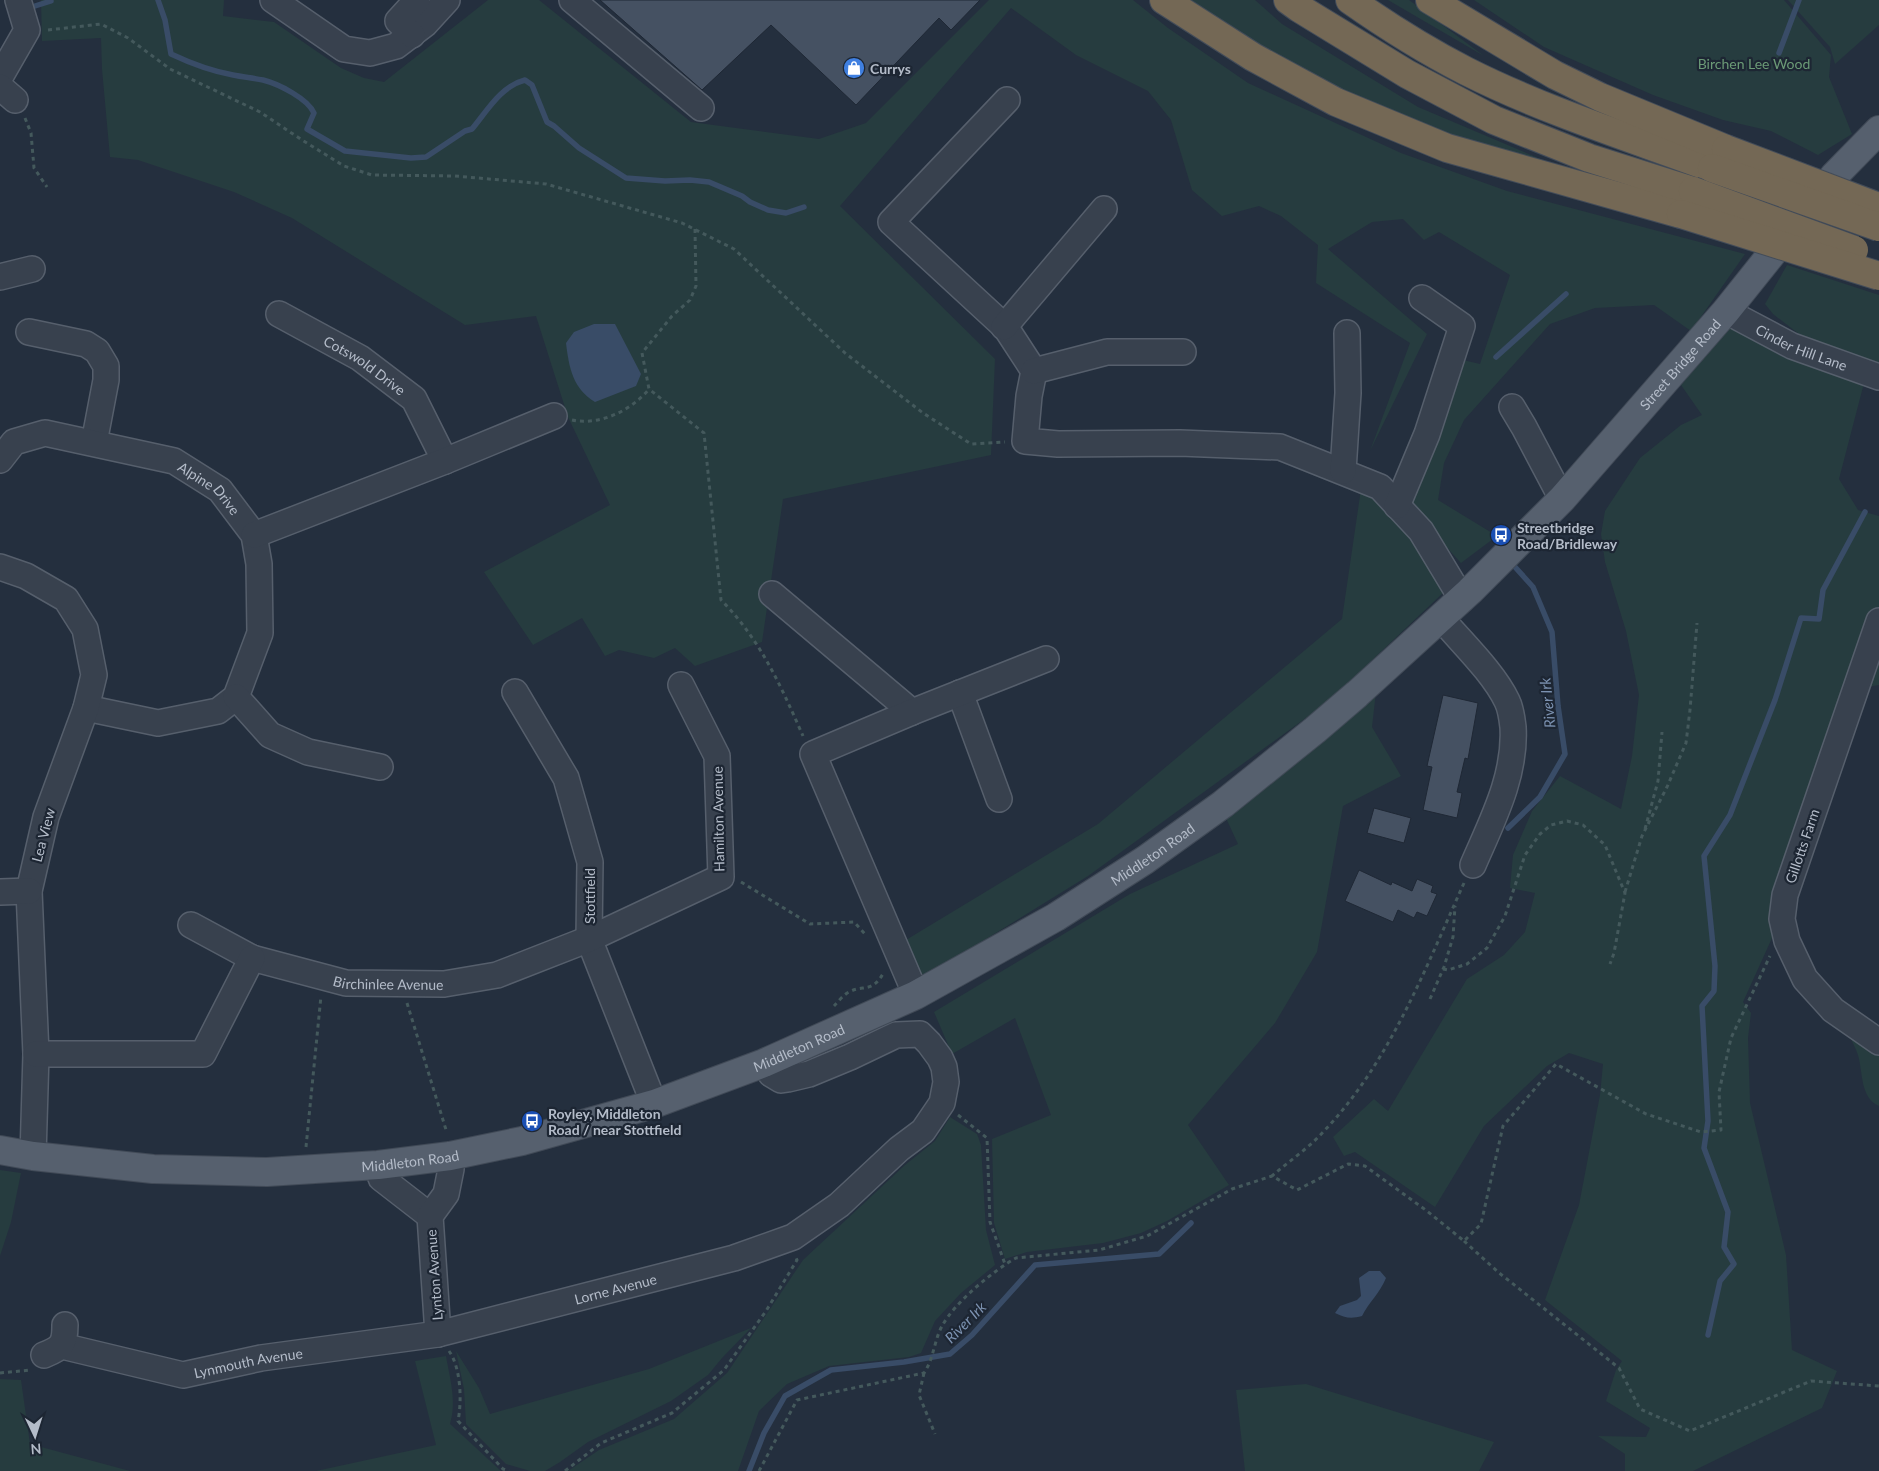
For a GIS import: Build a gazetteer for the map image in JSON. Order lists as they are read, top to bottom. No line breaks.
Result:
{"streets":{"main road":["Street Bridge Road","Middleton Road"],"street":["Cinder Hill Lane","Cotswold Drive","Alpine Drive","Hamilton Avenue","Lea View","Gillotts Farm","Stottfield","Birchinlee Avenue","Lynton Avenue","Lorne Avenue","Lynmouth Avenue"]},"crossings":[["Cinder Hill Lane","Street Bridge Road"],["Street Bridge Road","Middleton Road"],["Hamilton Avenue","Stottfield"],["Hamilton Avenue","Birchinlee Avenue"],["Lea View","Middleton Road"],["Middleton Road","Stottfield"],["Middleton Road","Lynton Avenue"],["Stottfield","Birchinlee Avenue"],["Lynton Avenue","Lorne Avenue"],["Lynton Avenue","Lynmouth Avenue"],["Lorne Avenue","Lynmouth Avenue"]],"water":["River Irk"],"parks":["Birchen Lee Wood"],"places":{"shop":["Currys"],"bus stop":["Streetbridge Road/Bridleway","Royley, Middleton Road / near Stottfield"]},"north":"bottom"}
